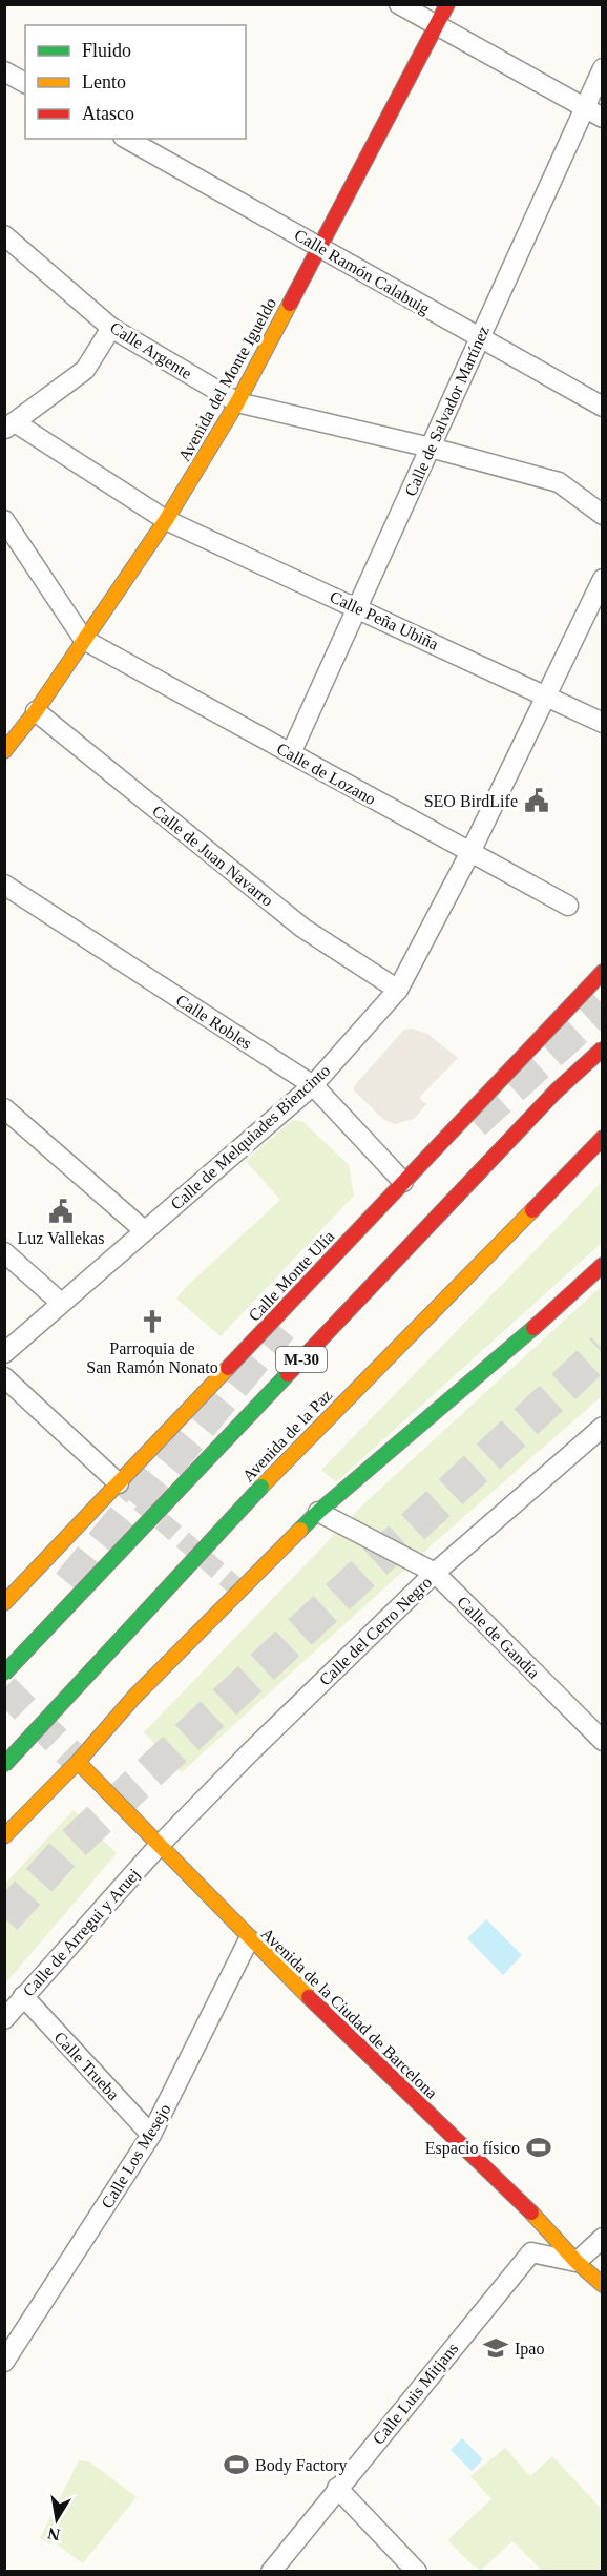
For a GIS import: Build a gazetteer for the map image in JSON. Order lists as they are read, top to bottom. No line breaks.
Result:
{"streets":{"main road":["Avenida del Monte Igueldo","Calle Monte Ulía","M-30","Avenida de la Paz","Avenida de la Ciudad de Barcelona"],"street":["Calle Ramón Calabuig","Calle Argente","Calle de Salvador Martínez","Calle Peña Ubiña","Calle de Lozano","Calle de Juan Navarro","Calle Robles","Calle de Melquiades Biencinto","Calle del Cerro Negro","Calle de Gandía","Calle de Arregui y Aruej","Calle Trueba","Calle Los Mesejo","Calle Luis Mitjans"]},"crossings":[["Calle Ramón Calabuig","Avenida del Monte Igueldo"],["Calle Ramón Calabuig","Calle de Salvador Martínez"],["Calle Argente","Avenida del Monte Igueldo"],["Calle Argente","Calle de Salvador Martínez"],["Avenida del Monte Igueldo","Calle Peña Ubiña"],["Avenida del Monte Igueldo","Calle de Lozano"],["Avenida del Monte Igueldo","Calle de Juan Navarro"],["Calle de Salvador Martínez","Calle Peña Ubiña"],["Calle de Salvador Martínez","Calle de Lozano"],["Calle Peña Ubiña","Calle de Melquiades Biencinto"],["Calle de Lozano","Calle de Melquiades Biencinto"],["Calle de Juan Navarro","Calle de Melquiades Biencinto"],["Calle Robles","Calle de Melquiades Biencinto"],["Calle Robles","Calle Monte Ulía"],["Calle del Cerro Negro","Calle de Gandía"],["Calle del Cerro Negro","Calle de Arregui y Aruej"],["Calle del Cerro Negro","Avenida de la Ciudad de Barcelona"],["Calle de Arregui y Aruej","Avenida de la Ciudad de Barcelona"],["Calle de Arregui y Aruej","Calle Trueba"],["Avenida de la Ciudad de Barcelona","Calle Los Mesejo"],["Avenida de la Ciudad de Barcelona","Calle Luis Mitjans"],["Calle Trueba","Calle Los Mesejo"]],"places":{"public building":["SEO BirdLife","Luz Vallekas"],"church":["Parroquia de San Ramón Nonato"],"sports":["Espacio físico","Body Factory"],"school or university":["Ipao"]},"legend":["Fluido","Lento","Atasco"],"north":"bottom"}
